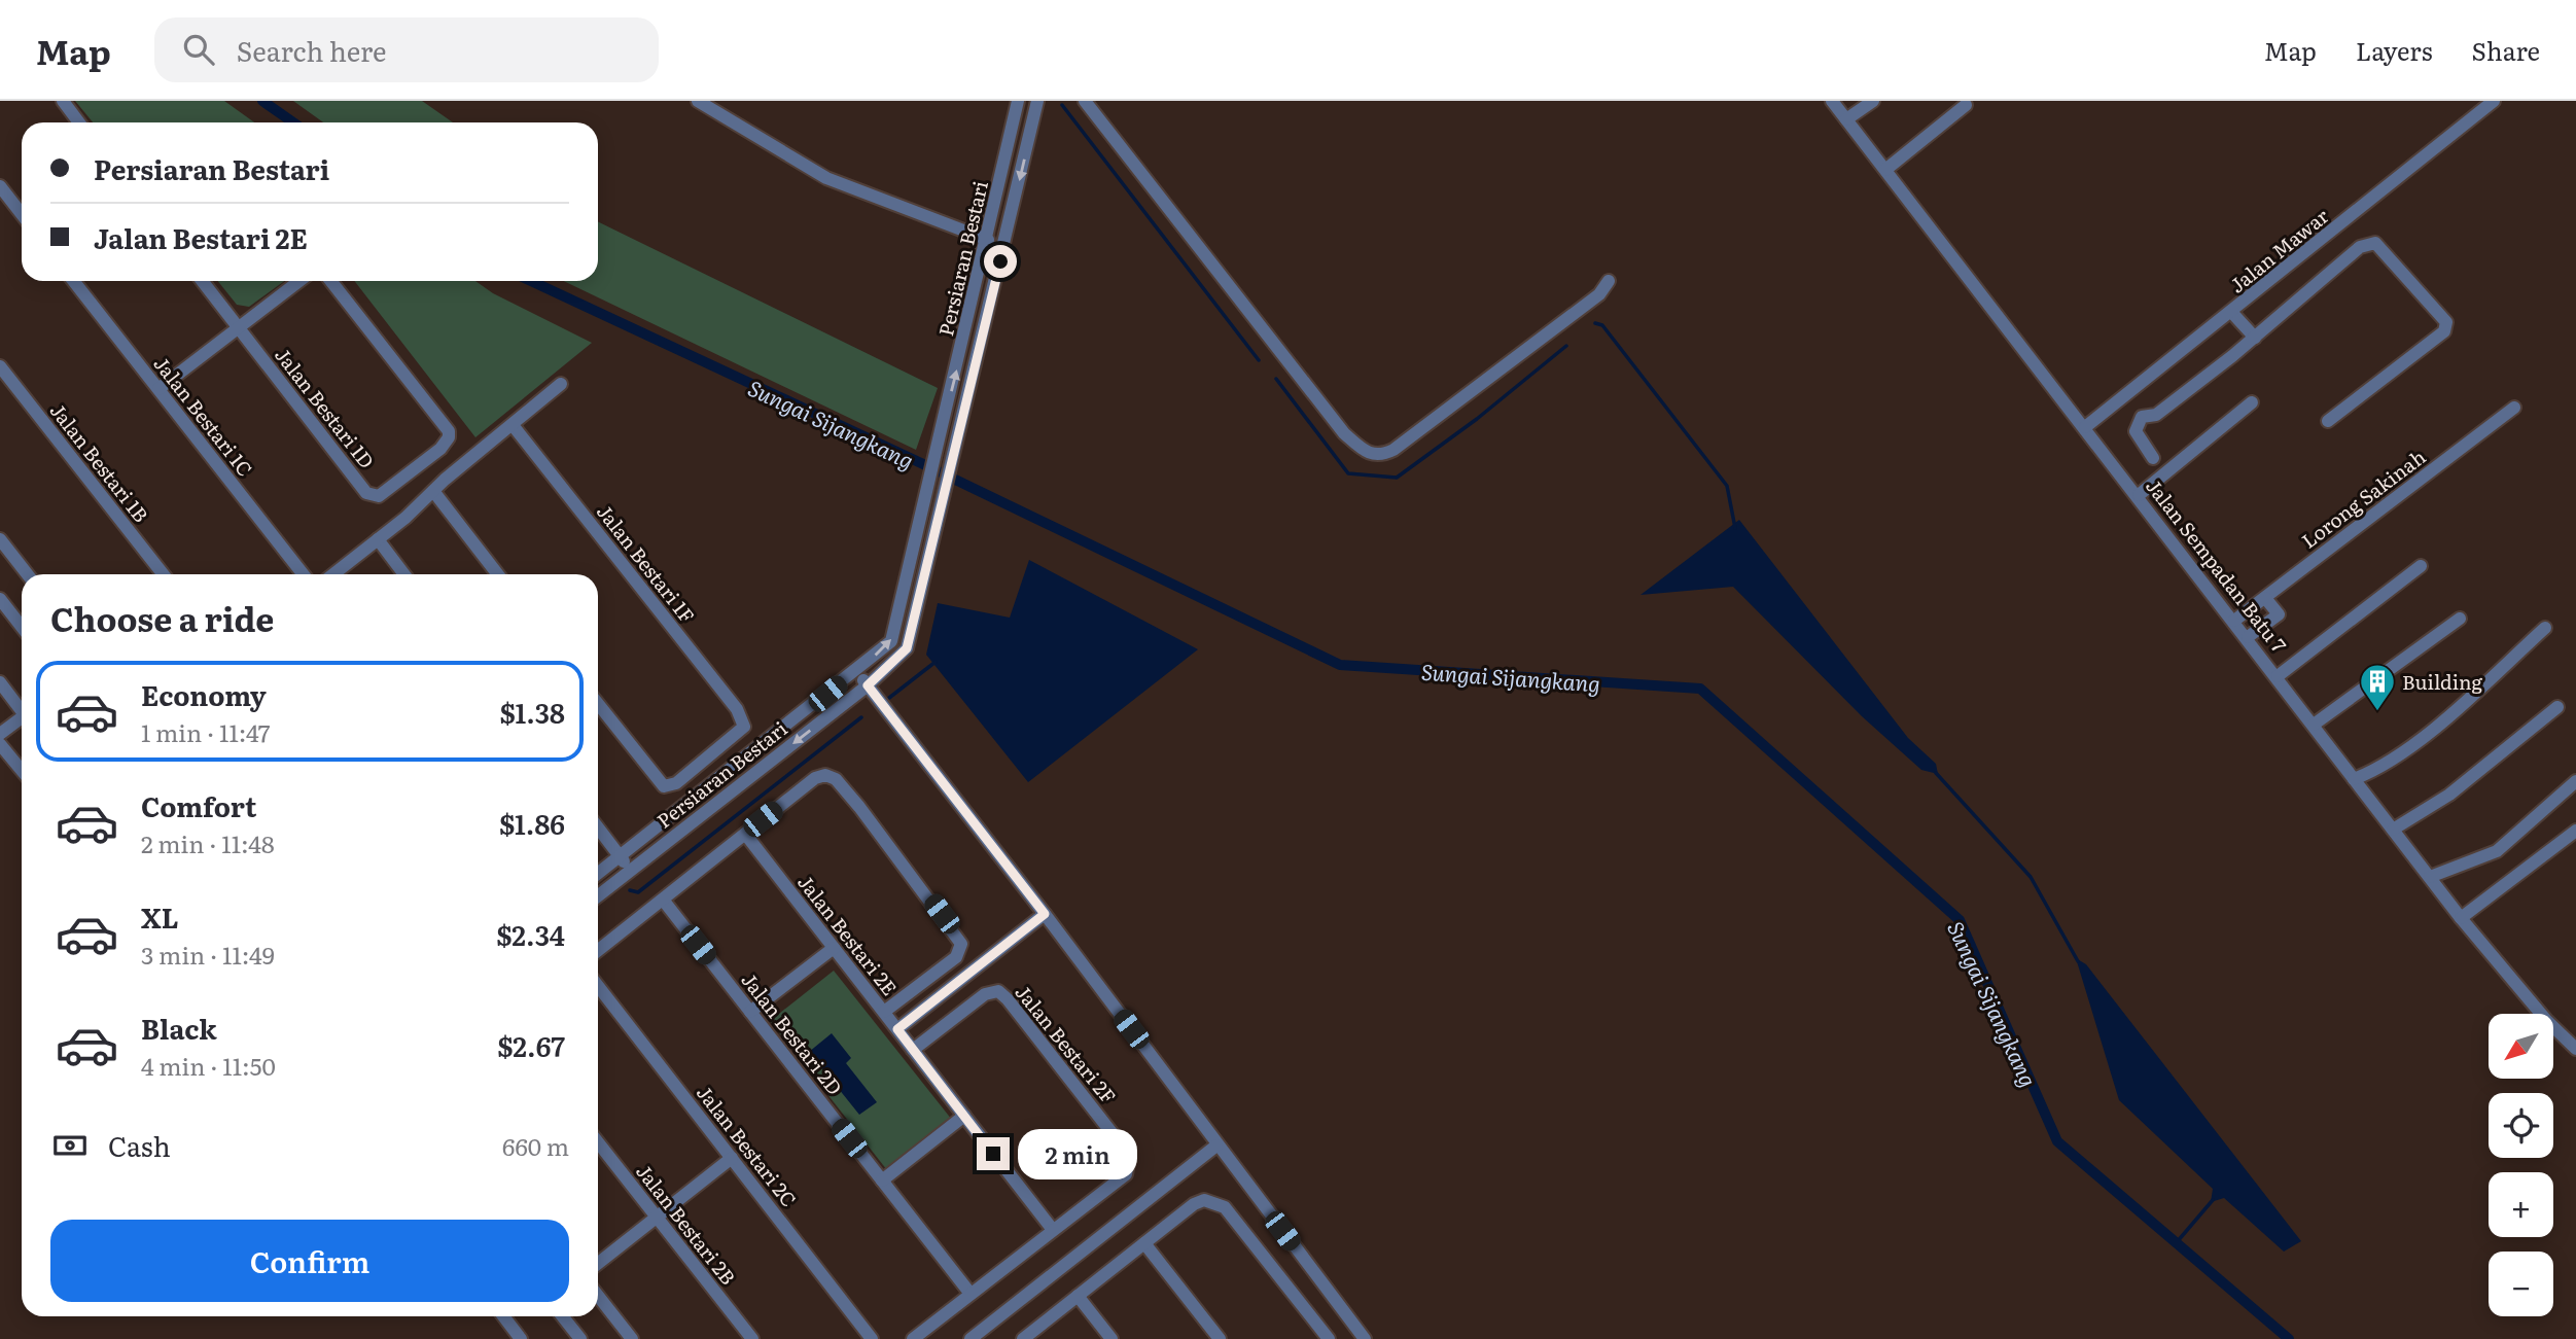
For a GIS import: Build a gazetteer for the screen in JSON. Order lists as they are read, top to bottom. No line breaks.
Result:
{"streets":{"street":["Jalan Mawar","Persiaran Bestari","Jalan Bestari 1D","Jalan Bestari 1C","Jalan Bestari 1B","Lorong Sakinah","Jalan Bestari 1F","Jalan Sempadan Batu 7","Jalan Bestari 2E","Jalan Bestari 2D","Jalan Bestari 2F","Jalan Bestari 2C","Jalan Bestari 2B"]},"crossings":[["Jalan Mawar","Jalan Sempadan Batu 7"],["Lorong Sakinah","Jalan Sempadan Batu 7"],["Jalan Bestari 2E","Jalan Bestari 2F"]],"water":["Sungai Sijangkang"],"places":{"building":["Building"]},"north":"bottom left","page":{"header":"Map","search":"Search here","nav":["Map","Layers","Share"],"banner":["Persiaran Bestari","Jalan Bestari 2E"],"heading":"Choose a ride","list":[{"name":"Economy","note":"1 min · 11:47","value":"$1.38"},{"name":"Comfort","note":"2 min · 11:48","value":"$1.86"},{"name":"XL","note":"3 min · 11:49","value":"$2.34"},{"name":"Black","note":"4 min · 11:50","value":"$2.67"}],"map_buttons":["+","−"],"pay":["Cash","660 m"],"bubble":"2 min","buttons":"Confirm"}}
